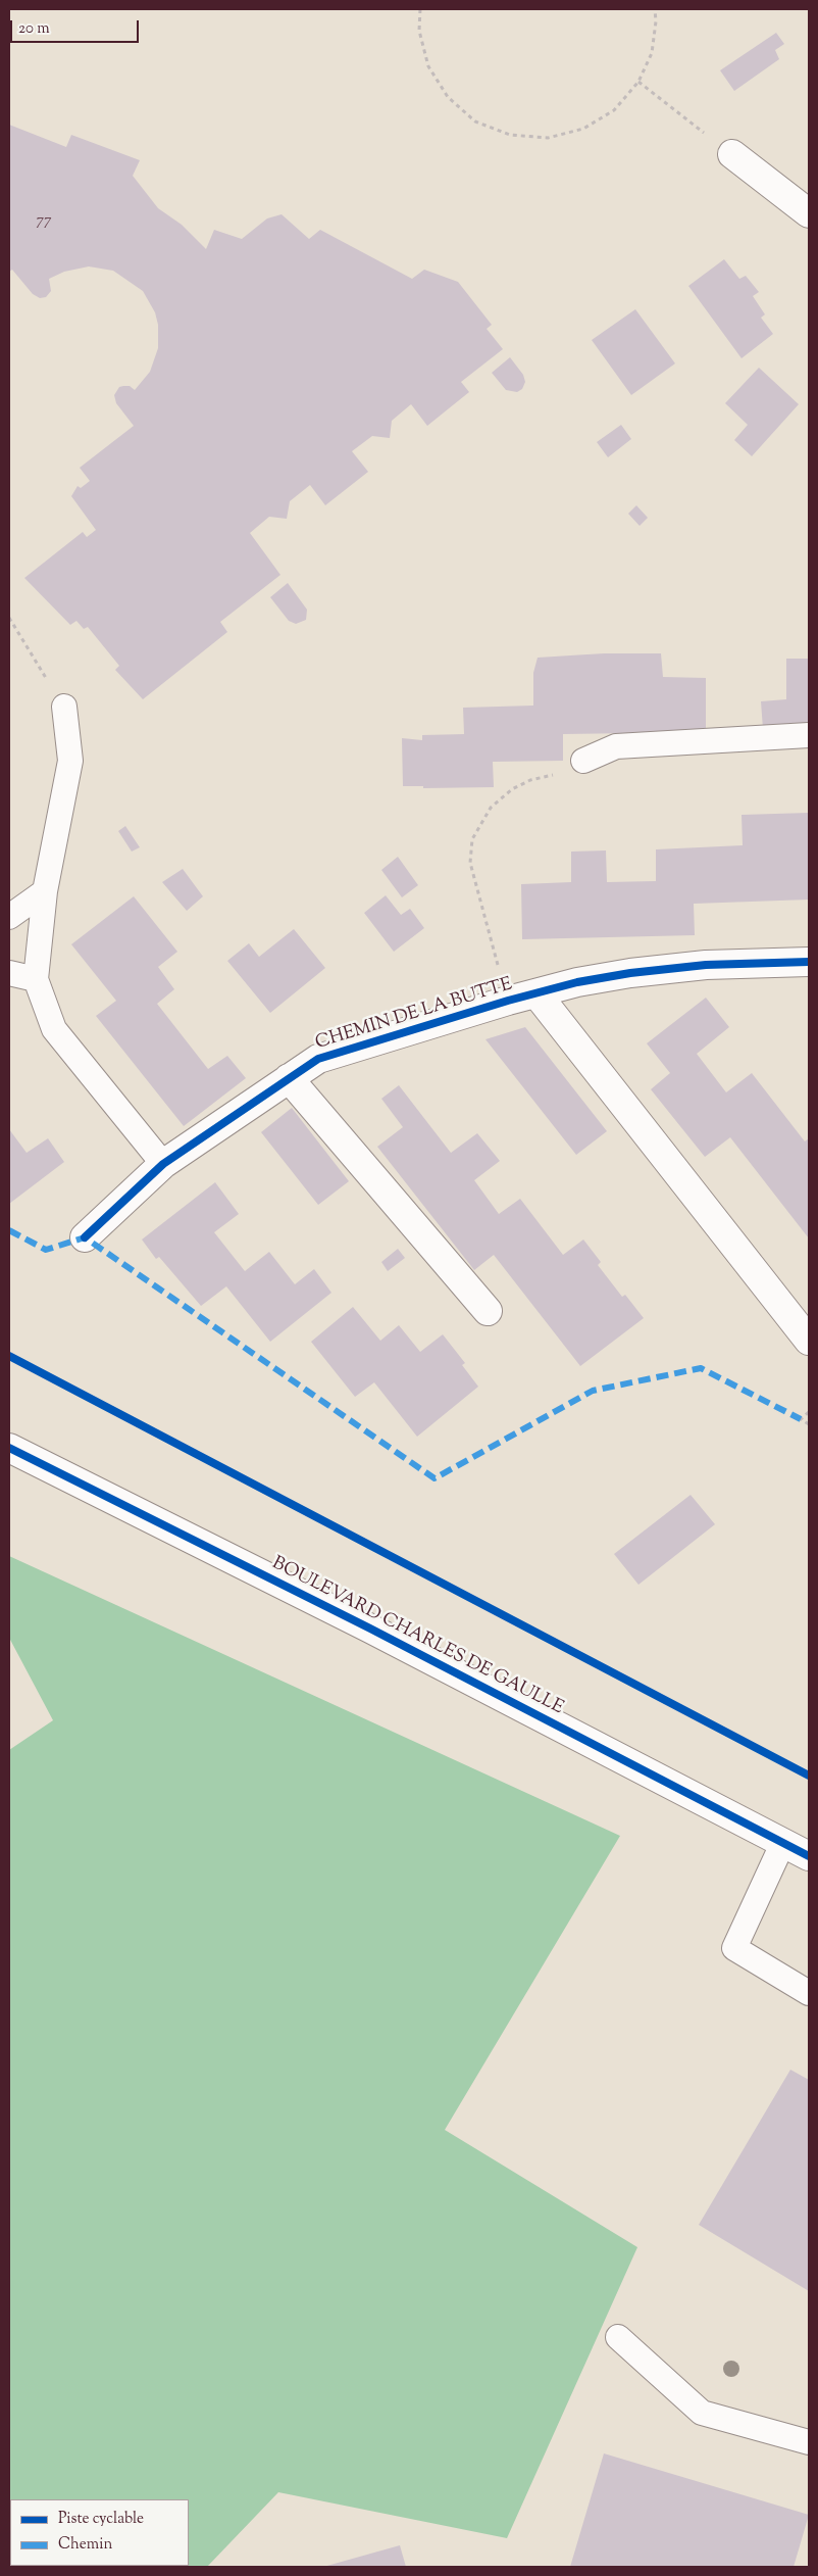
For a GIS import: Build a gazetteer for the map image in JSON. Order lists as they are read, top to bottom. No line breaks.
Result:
{"streets":{"street":["CHEMIN DE LA BUTTE","BOULEVARD CHARLES DE GAULLE"]},"house_numbers":["77"],"legend":["Piste cyclable","Chemin"],"scale_bar":"20 m"}
